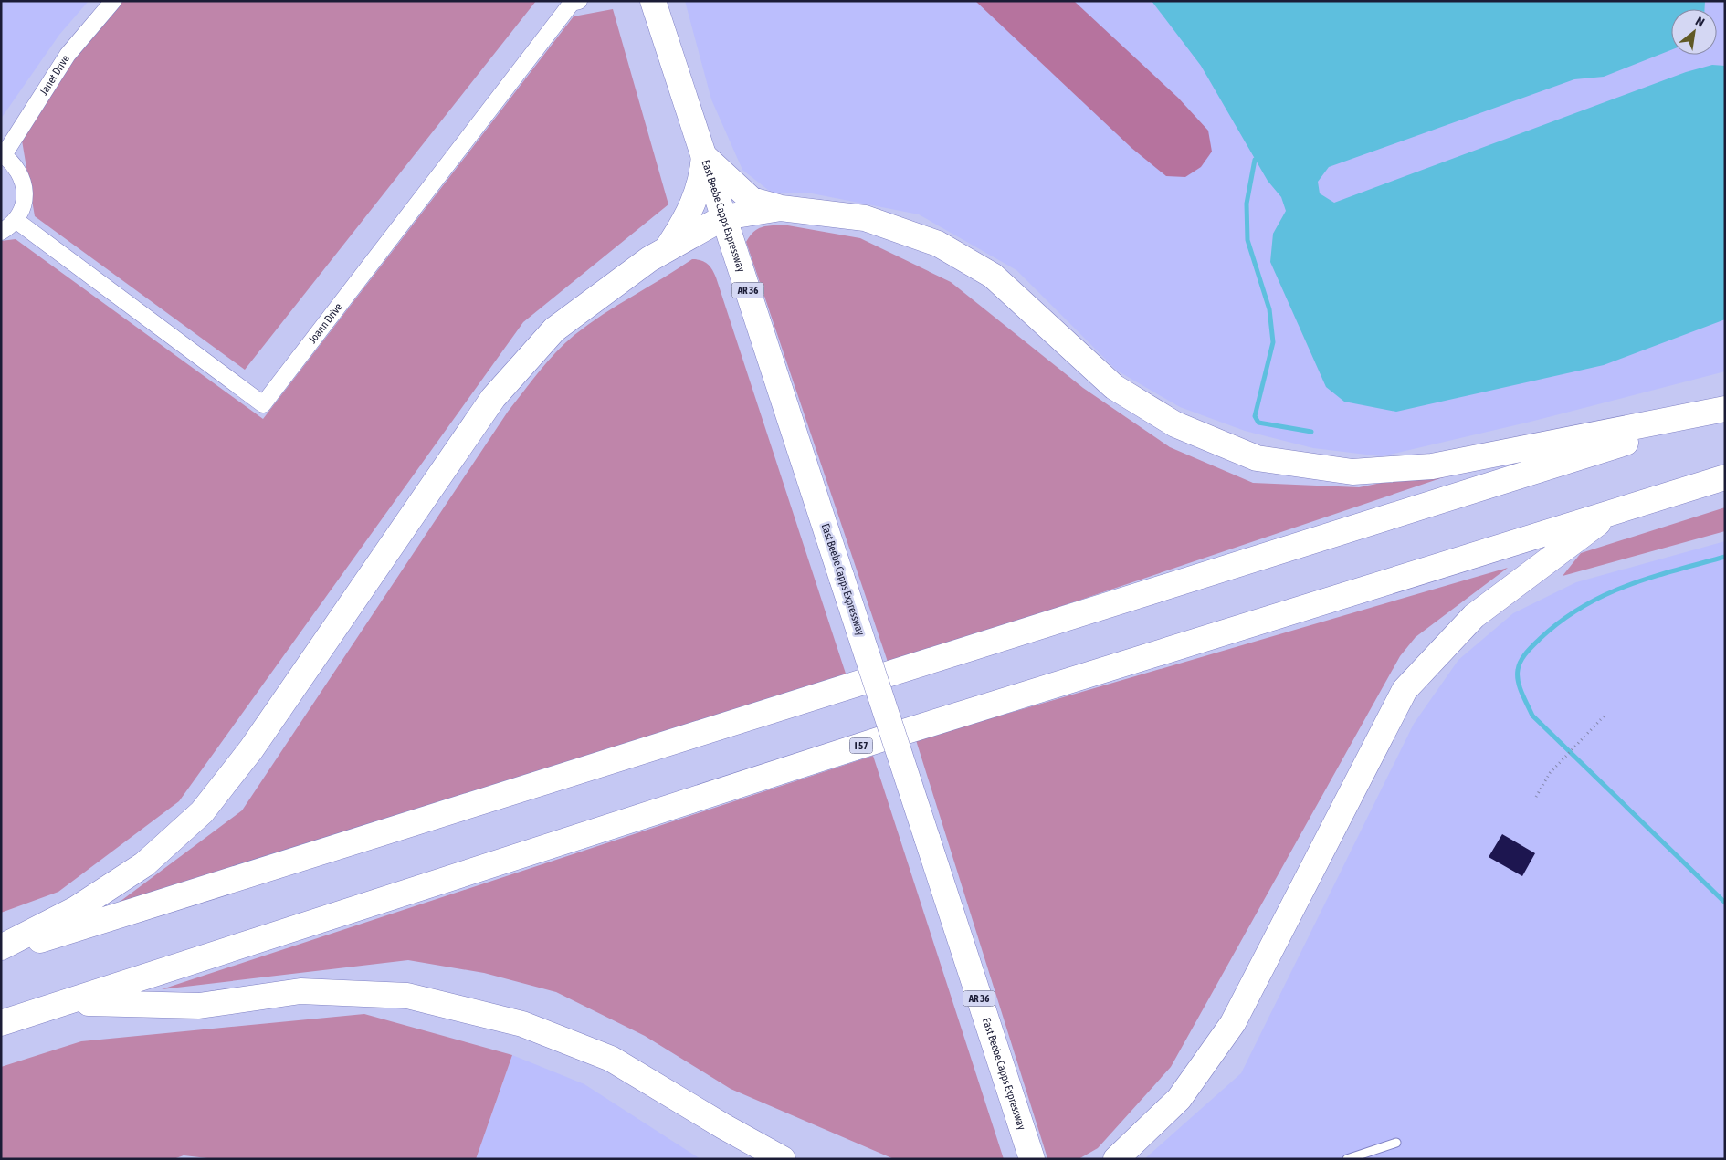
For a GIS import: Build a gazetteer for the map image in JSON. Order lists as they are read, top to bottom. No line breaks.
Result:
{"streets":{"main road":["East Beebe Capps Expressway","AR 36","I 57"],"street":["Janet Drive","Joann Drive"]},"north":"top right"}
